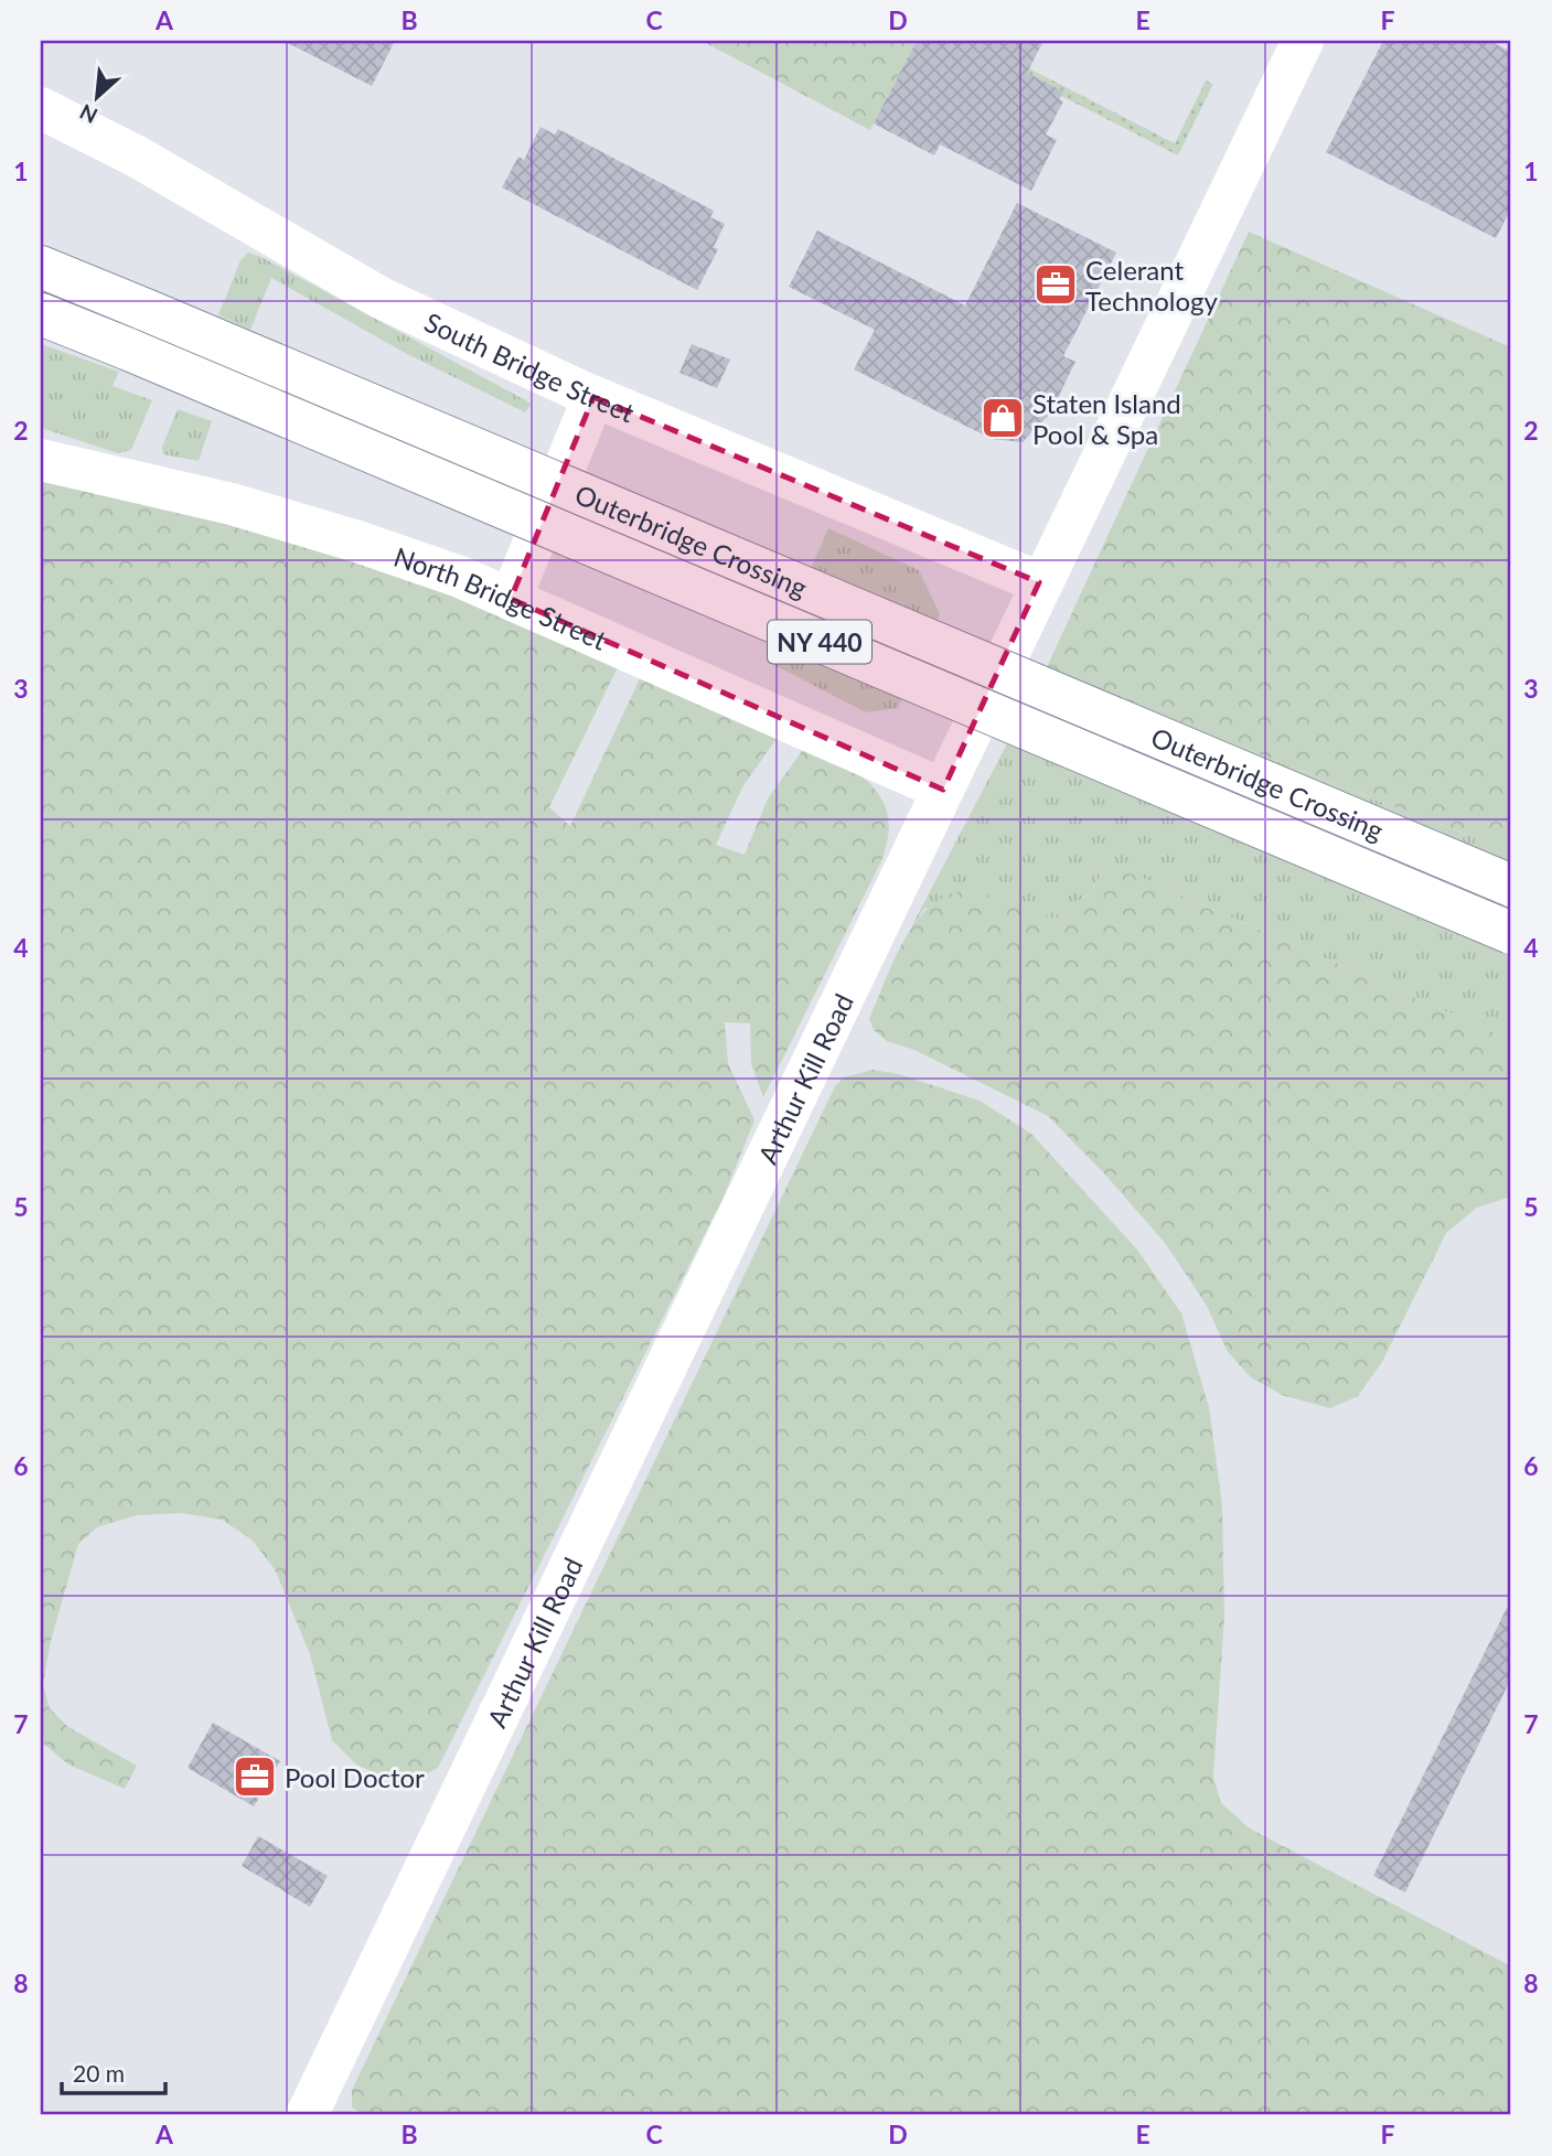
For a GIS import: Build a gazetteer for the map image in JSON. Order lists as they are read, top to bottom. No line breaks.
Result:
{"streets":{"main road":["South Bridge Street","Outerbridge Crossing","North Bridge Street","NY 440","Arthur Kill Road"]},"crossings":[["South Bridge Street","Arthur Kill Road"],["North Bridge Street","Arthur Kill Road"]],"places":{"office":["Celerant Technology","Pool Doctor"],"shop":["Staten Island Pool & Spa"]},"scale_bar":"20 m","north":"bottom left","grid":{"columns":["A","B","C","D","E","F"],"rows":["1","2","3","4","5","6","7","8"]}}
